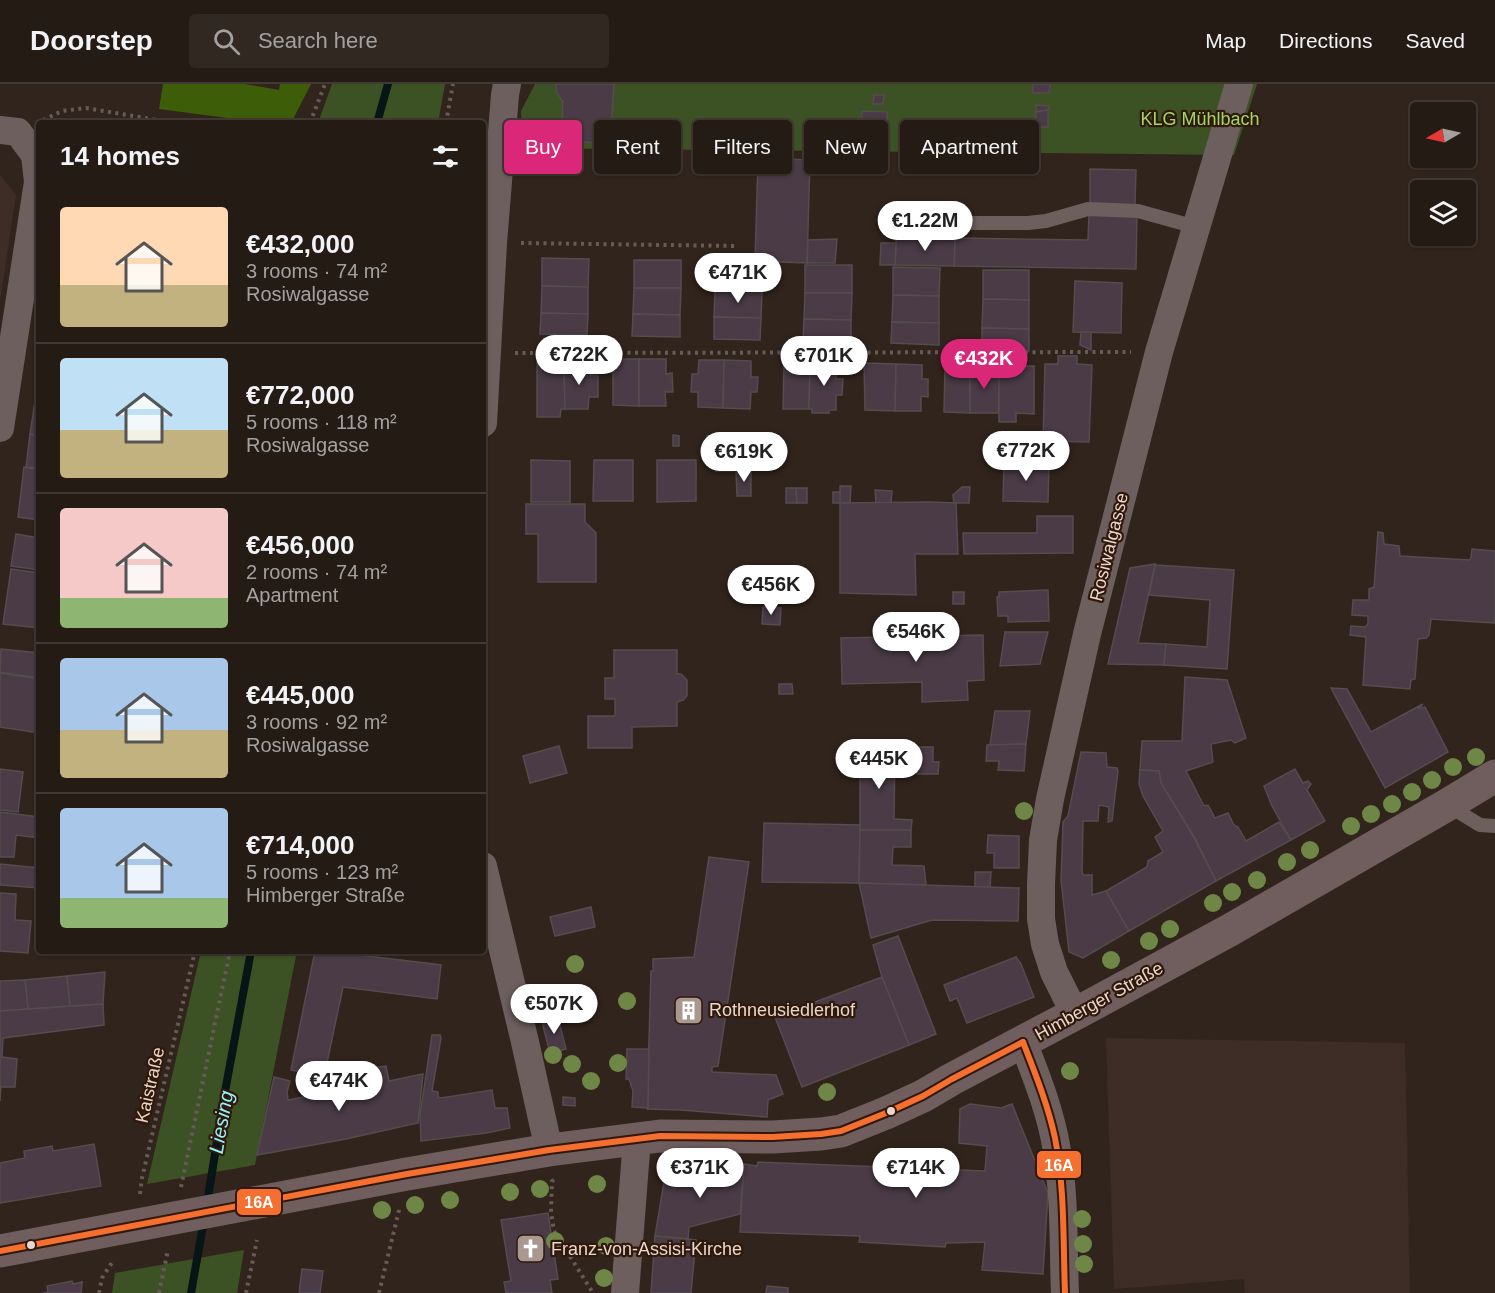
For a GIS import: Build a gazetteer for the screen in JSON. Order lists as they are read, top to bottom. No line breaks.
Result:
{"streets":{"main road":["Himberger Straße"],"street":["Rosiwalgasse"],"path":["Kaistraße"]},"crossings":[["Rosiwalgasse","Himberger Straße"],["Himberger Straße","Kaistraße"]],"water":["Liesing"],"parks":["KLG Mühlbach"],"places":{"building":["Rothneusiedlerhof"],"church":["Franz-von-Assisi-Kirche"]},"lines":["transit line 16A"],"north":"left","page":{"header":"Doorstep","search":"Search here","nav":["Map","Directions","Saved"],"chip":["Buy","Rent","Filters","New","Apartment"],"heading":"14 homes","list":[{"name":"€432,000","note":"3 rooms · 74 m² · Rosiwalgasse"},{"name":"€772,000","note":"5 rooms · 118 m² · Rosiwalgasse"},{"name":"€456,000","note":"2 rooms · 74 m² · Apartment"},{"name":"€445,000","note":"3 rooms · 92 m² · Rosiwalgasse"},{"name":"€714,000","note":"5 rooms · 123 m² · Himberger Straße"}],"price":["€1.22M","€471K","€722K","€701K","€432K","€772K","€619K","€456K","€546K","€445K","€507K","€474K","€371K","€714K"]}}
